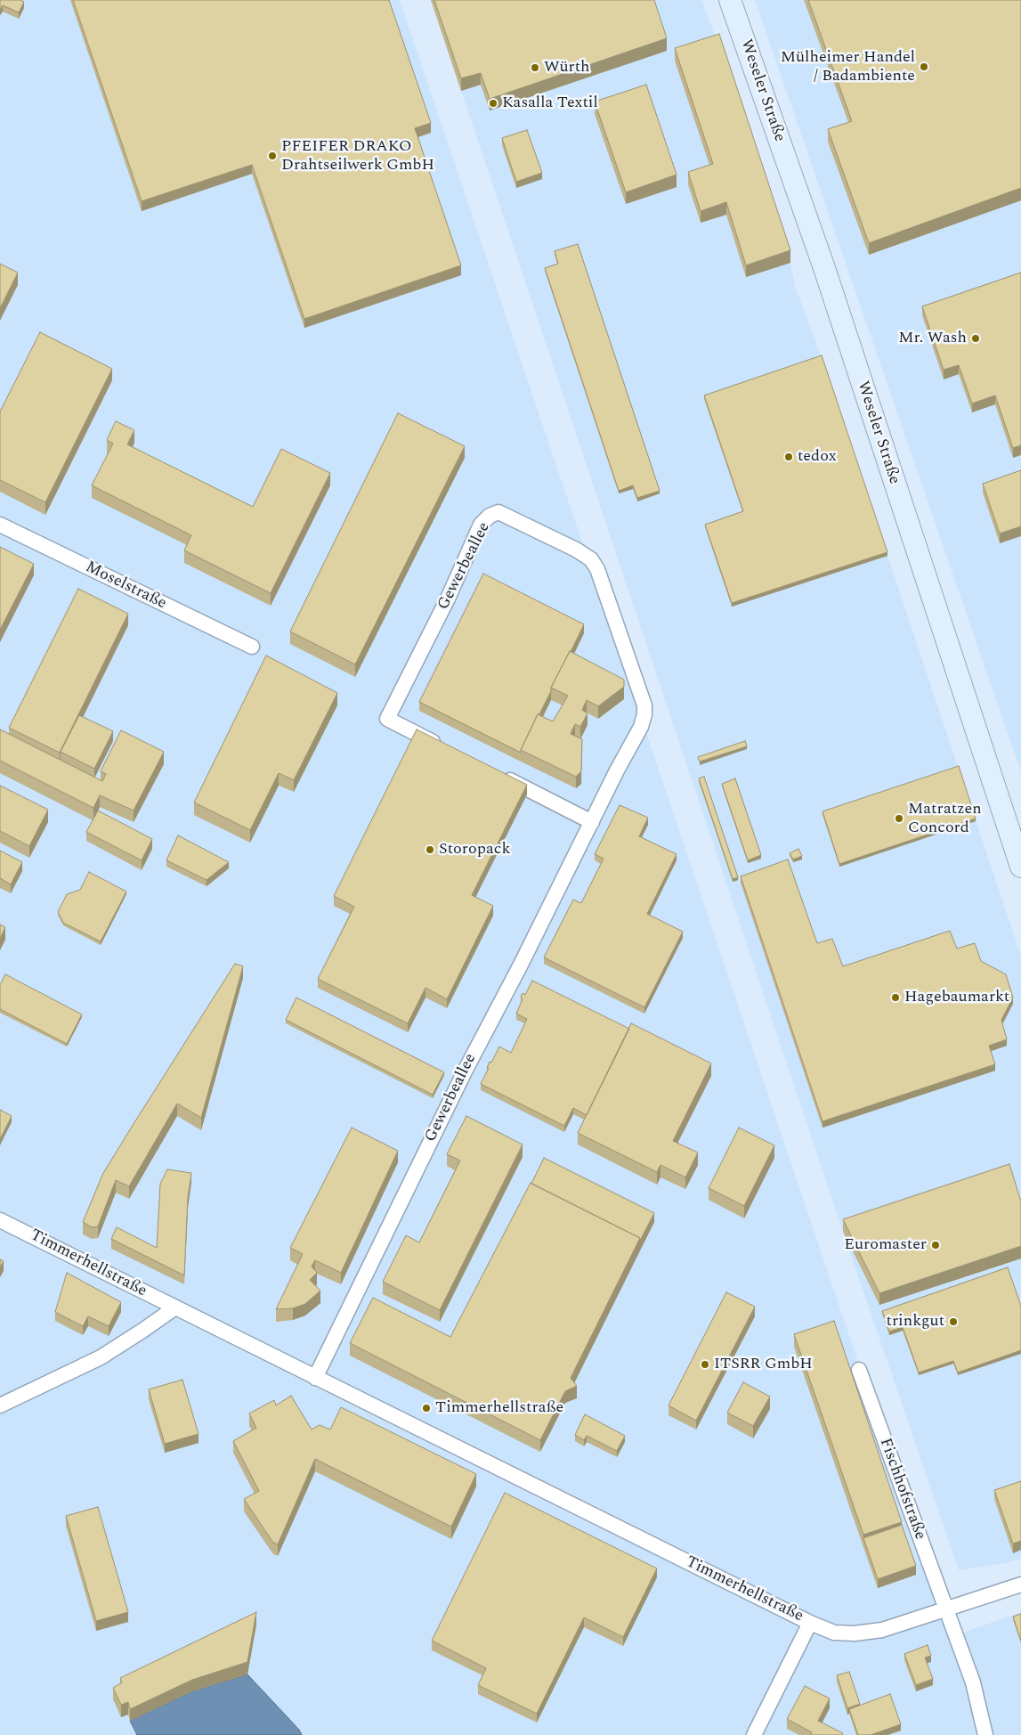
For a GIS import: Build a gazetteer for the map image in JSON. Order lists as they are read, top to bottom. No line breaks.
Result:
{"streets":{"main road":["Weseler Straße"],"street":["Gewerbeallee","Moselstraße","Timmerhellstraße","Fischhofstraße"]},"crossings":[["Gewerbeallee","Timmerhellstraße"],["Timmerhellstraße","Fischhofstraße"]],"places":["Mülheimer Handel / Badambiente","Würth","Kasalla Textil","PFEIFER DRAKO Drahtseilwerk GmbH","Mr. Wash","tedox","Matratzen Concord","Storopack","Hagebaumarkt","Euromaster","trinkgut","ITSRR GmbH","Timmerhellstraße"]}
